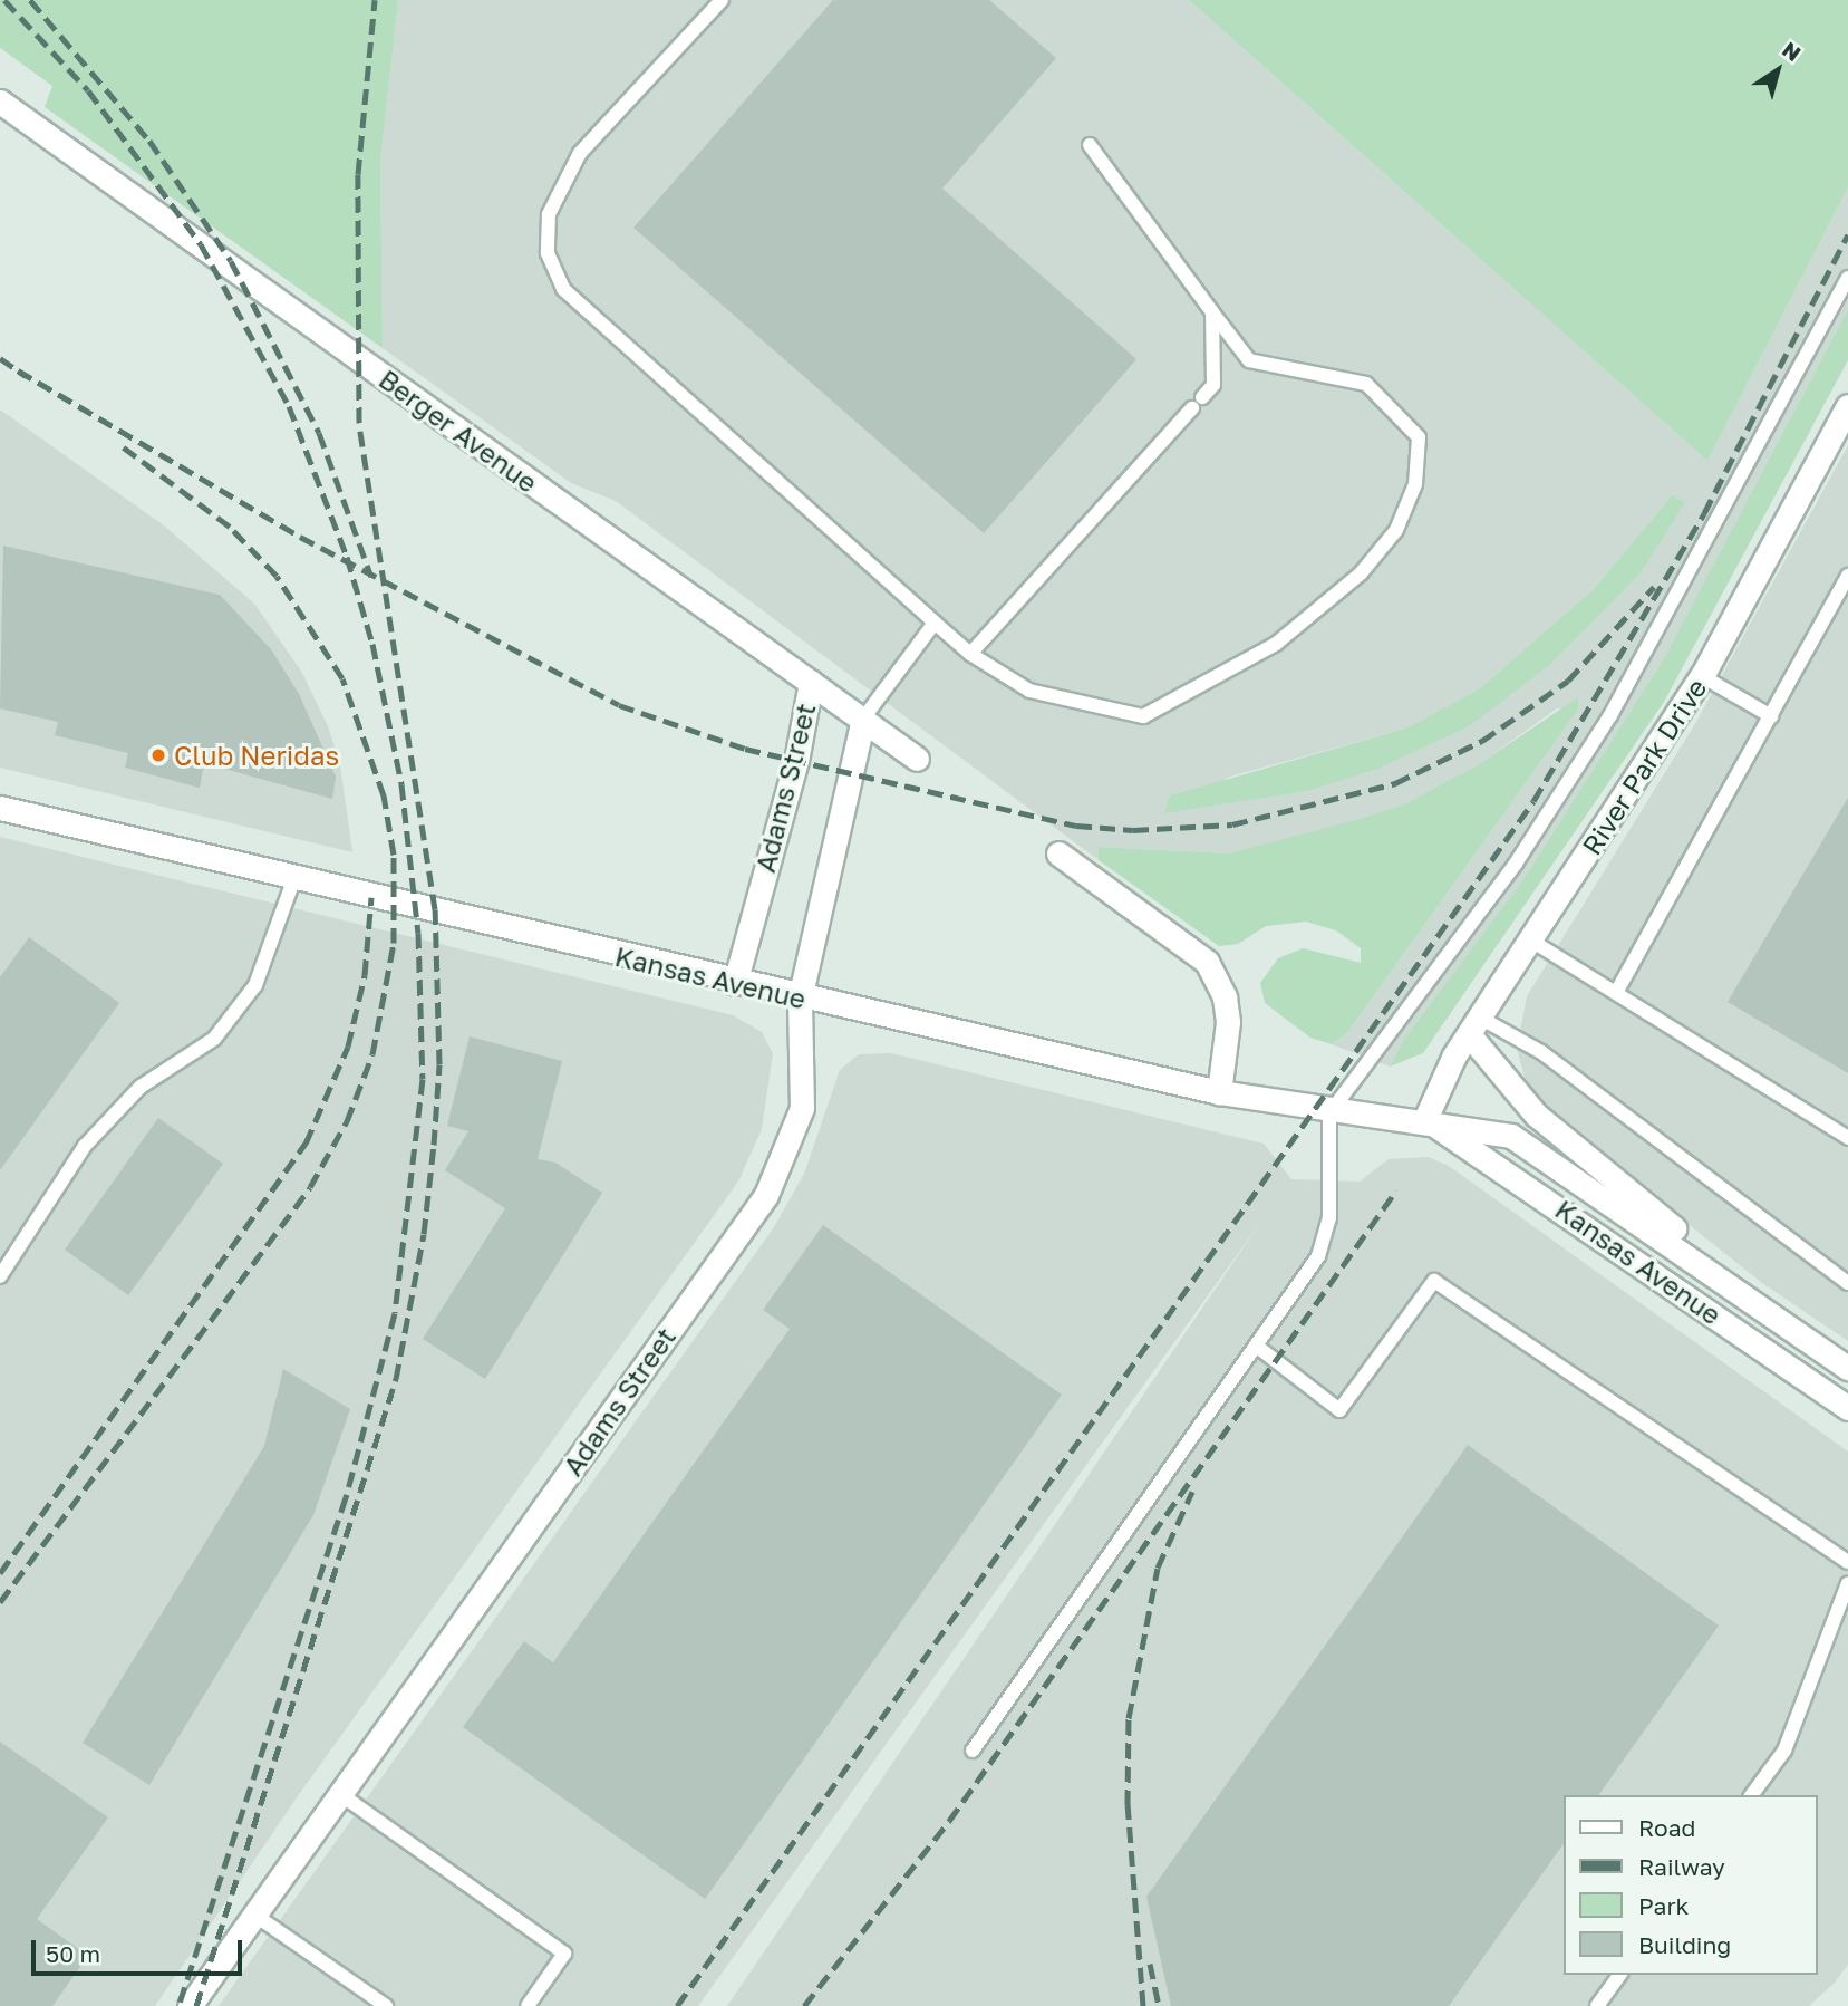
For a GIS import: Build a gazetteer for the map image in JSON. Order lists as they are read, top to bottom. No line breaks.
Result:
{"streets":{"street":["Berger Avenue","River Park Drive","Adams Street","Kansas Avenue"]},"crossings":[["Berger Avenue","Adams Street"],["River Park Drive","Kansas Avenue"],["Adams Street","Kansas Avenue"]],"places":["Club Neridas"],"legend":["Road","Railway","Park","Building"],"scale_bar":"50 m","north":"top right"}
